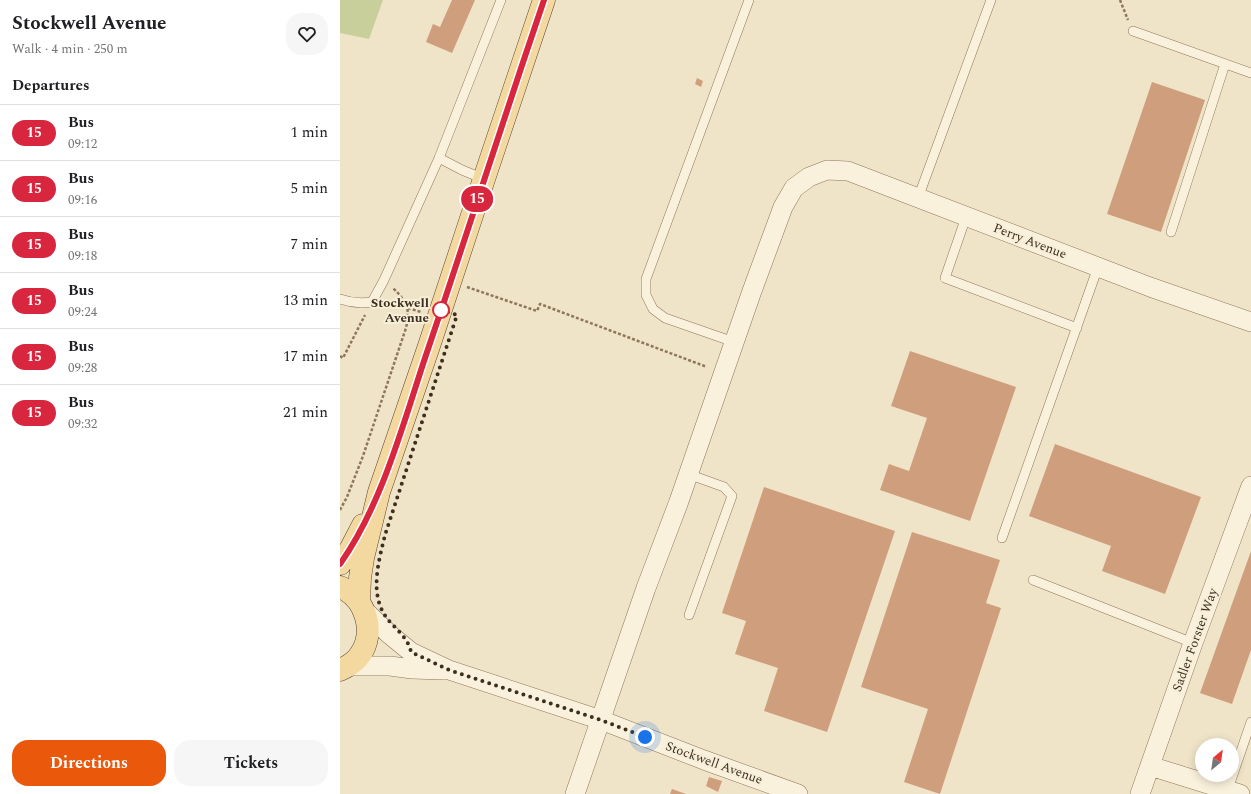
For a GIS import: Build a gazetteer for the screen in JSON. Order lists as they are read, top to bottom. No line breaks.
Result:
{"streets":{"street":["Perry Avenue","Sadler Forster Way","Stockwell Avenue"]},"crossings":[["Perry Avenue","Stockwell Avenue"]],"places":["Stockwell Avenue"],"lines":["bus line 15"],"north":"top right","page":{"heading":[["Stockwell Avenue","Walk · 4 min · 250 m"],"Departures"],"on_map":"15","list":[{"mark":"15","name":"Bus","note":"09:12","value":"1 min"},{"mark":"15","name":"Bus","note":"09:16","value":"5 min"},{"mark":"15","name":"Bus","note":"09:18","value":"7 min"},{"mark":"15","name":"Bus","note":"09:24","value":"13 min"},{"mark":"15","name":"Bus","note":"09:28","value":"17 min"},{"mark":"15","name":"Bus","note":"09:32","value":"21 min"}],"buttons":["Directions","Tickets"]}}
